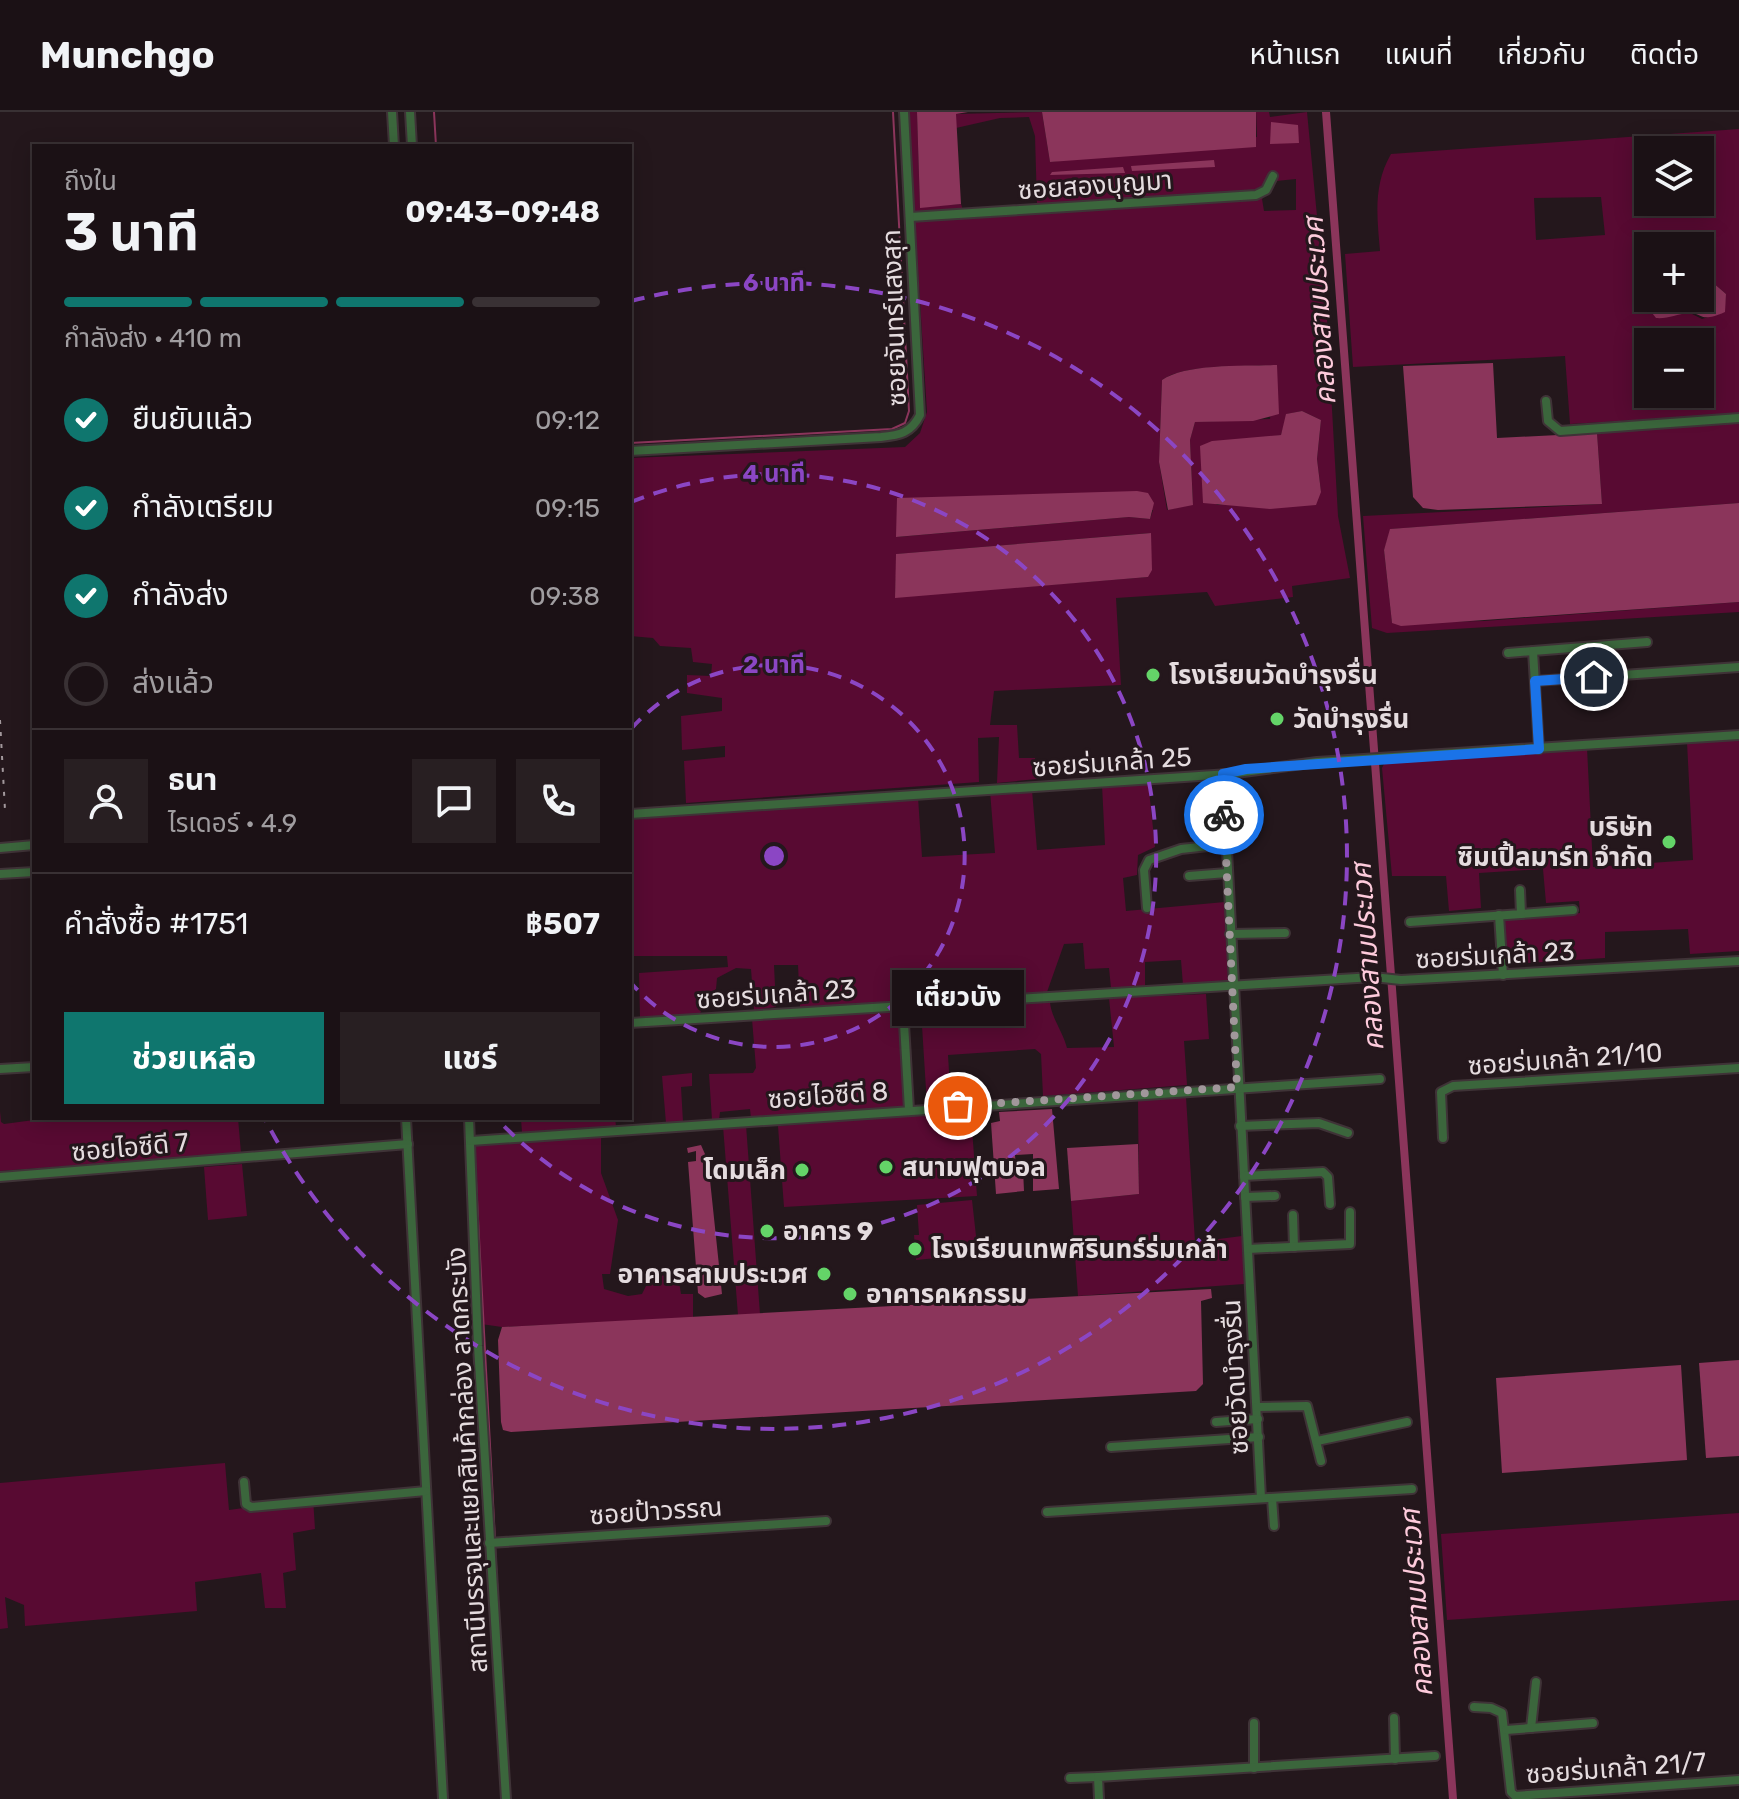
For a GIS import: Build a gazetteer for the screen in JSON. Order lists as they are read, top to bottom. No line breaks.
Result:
{"streets":{"street":["ซอยสองบุญมา","ซอยจันทร์แสงสุก","ซอยร่มเกล้า 25","ซอยร่มเกล้า 23","ซอยร่มเกล้า 21/10","ซอยไอซีดี 8","ซอยไอซีดี 7","ซอยวัดบำรุงรื่น","สถานีบรรจุและแยกสินค้ากล่อง ลาดกระบัง","ซอยป้าวรรณ","ซอยร่มเกล้า 21/7"]},"crossings":[["ซอยสองบุญมา","ซอยจันทร์แสงสุก"],["ซอยร่มเกล้า 25","ซอยวัดบำรุงรื่น"],["ซอยร่มเกล้า 23","ซอยวัดบำรุงรื่น"],["ซอยไอซีดี 8","ซอยวัดบำรุงรื่น"],["ซอยไอซีดี 8","สถานีบรรจุและแยกสินค้ากล่อง ลาดกระบัง"],["ซอยไอซีดี 7","สถานีบรรจุและแยกสินค้ากล่อง ลาดกระบัง"],["สถานีบรรจุและแยกสินค้ากล่อง ลาดกระบัง","ซอยป้าวรรณ"]],"water":["คลองสามประเวศ"],"places":["โรงเรียนวัดบำรุงรื่น","วัดบำรุงรื่น","บริษัท ซิมเปิ้ลมาร์ท จำกัด","เตี๋ยวบัง","สนามฟุตบอล","โดมเล็ก","อาคาร 9","โรงเรียนเทพศิรินทร์ร่มเกล้า","อาคารสามประเวศ","อาคารคหกรรม"],"page":{"header":"Munchgo","nav":["หน้าแรก","แผนที่","เกี่ยวกับ","ติดต่อ"],"map_buttons":["+","−"],"heading":["3 นาที","ถึงใน","09:43–09:48"],"panel":["ธนา","ไรเดอร์ · 4.9","คำสั่งซื้อ #1751","฿507"],"bar":"กำลังส่ง · 410 m","list":[["ยืนยันแล้ว","09:12"],["กำลังเตรียม","09:15"],["กำลังส่ง","09:38"],"ส่งแล้ว"],"bubble":"เตี๋ยวบัง","buttons":["ช่วยเหลือ","แชร์"]},"rings":["6 นาที","4 นาที","2 นาที"]}
